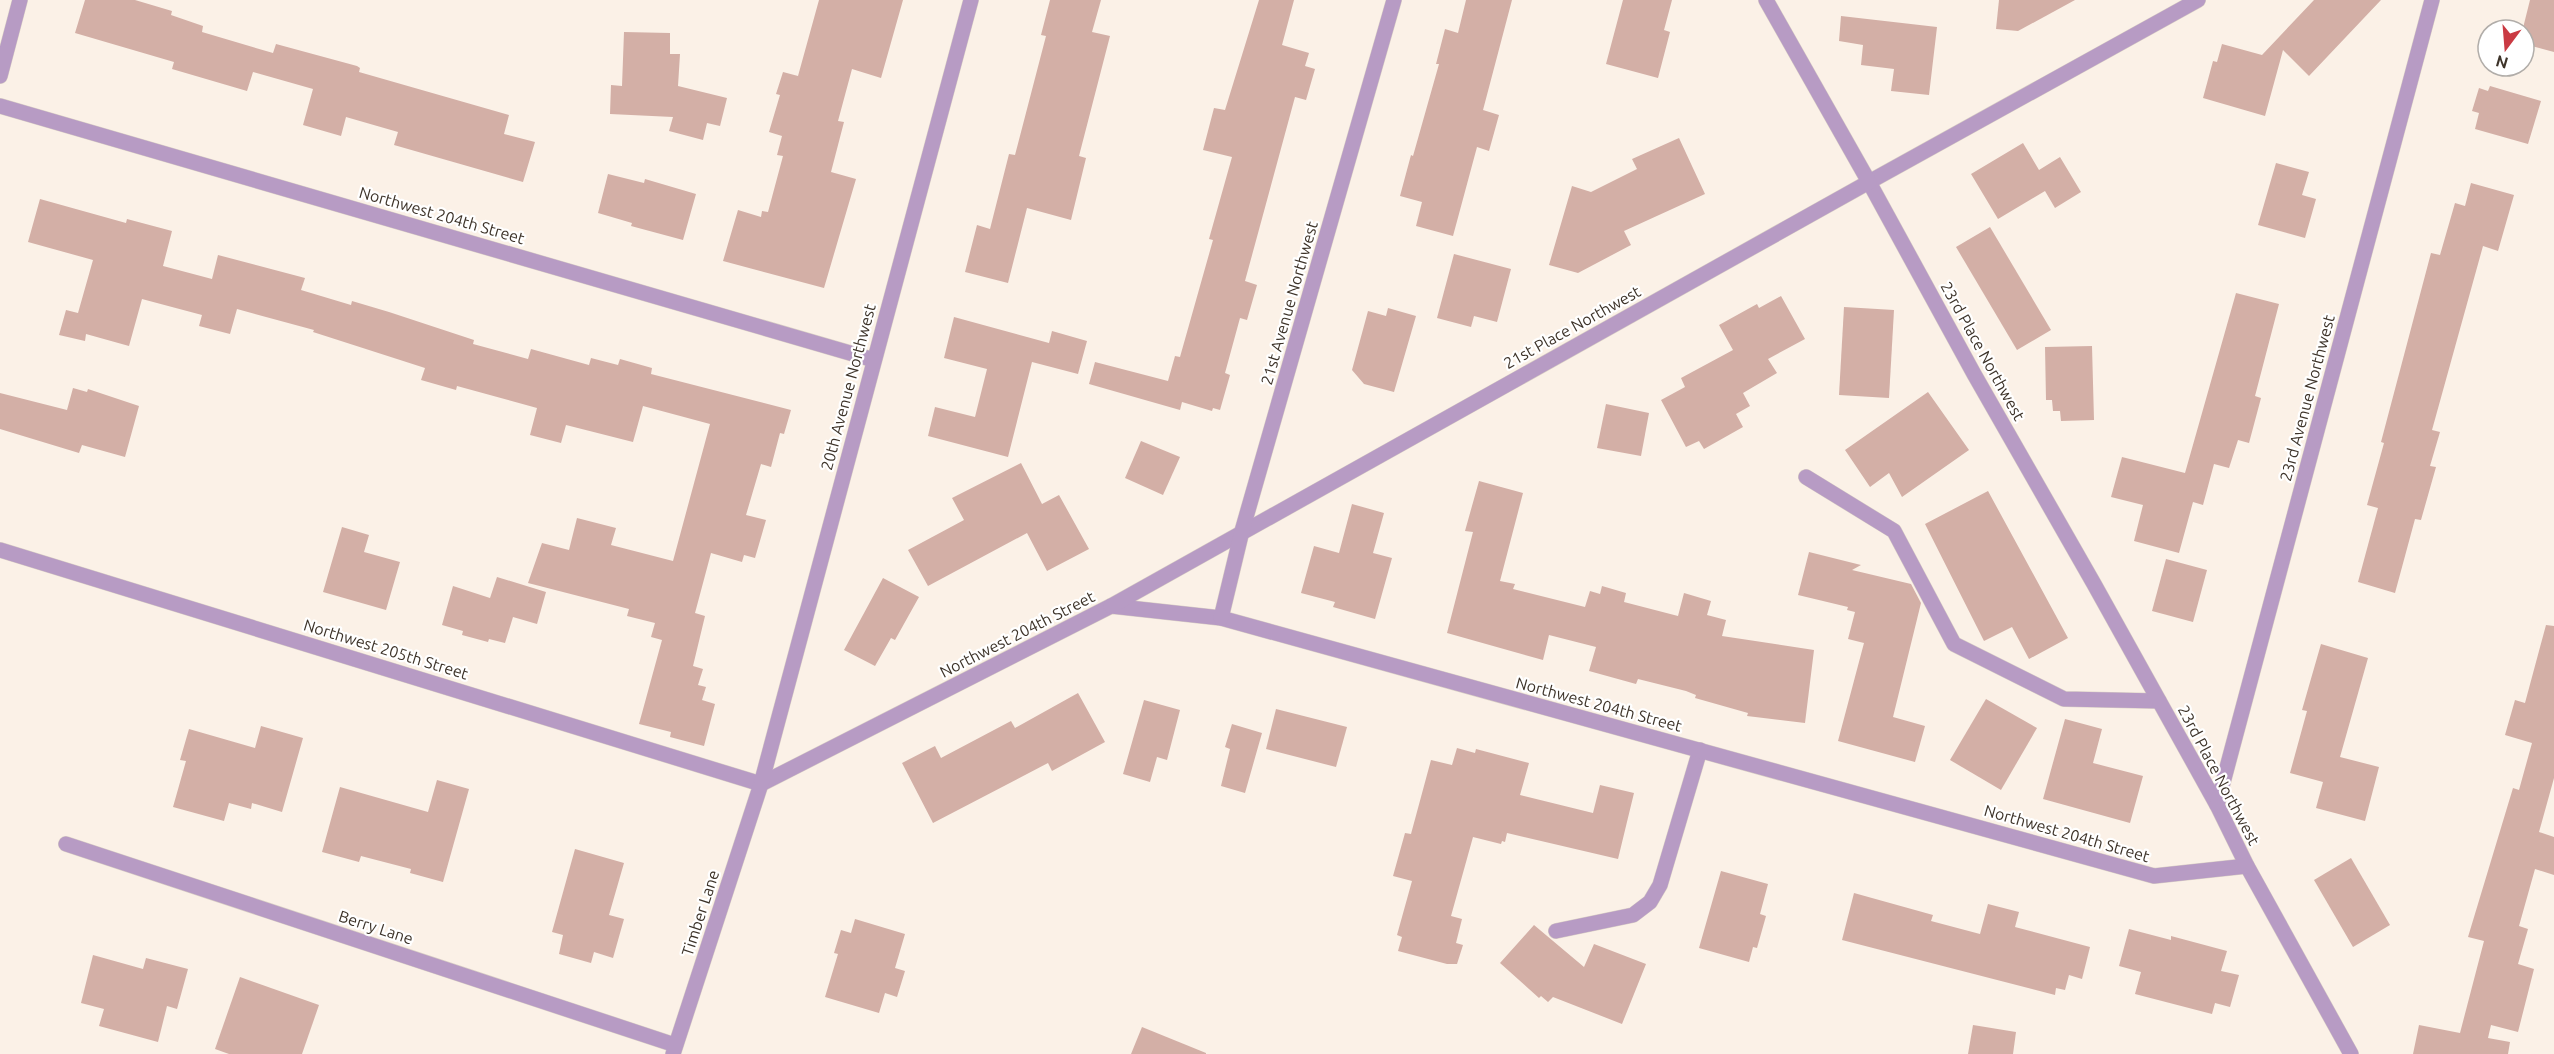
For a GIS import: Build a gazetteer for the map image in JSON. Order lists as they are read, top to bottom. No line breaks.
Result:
{"streets":{"street":["Northwest 204th Street","21st Avenue Northwest","21st Place Northwest","23rd Place Northwest","20th Avenue Northwest","23rd Avenue Northwest","Northwest 205th Street","Timber Lane","Berry Lane"]},"crossings":[["Northwest 204th Street","21st Avenue Northwest"],["Northwest 204th Street","21st Place Northwest"],["Northwest 204th Street","23rd Place Northwest"],["Northwest 204th Street","20th Avenue Northwest"],["Northwest 204th Street","Northwest 205th Street"],["Northwest 204th Street","Timber Lane"],["21st Avenue Northwest","21st Place Northwest"],["21st Place Northwest","23rd Place Northwest"],["23rd Place Northwest","23rd Avenue Northwest"],["20th Avenue Northwest","Northwest 205th Street"],["20th Avenue Northwest","Timber Lane"],["Northwest 205th Street","Timber Lane"],["Timber Lane","Berry Lane"]],"north":"bottom"}
